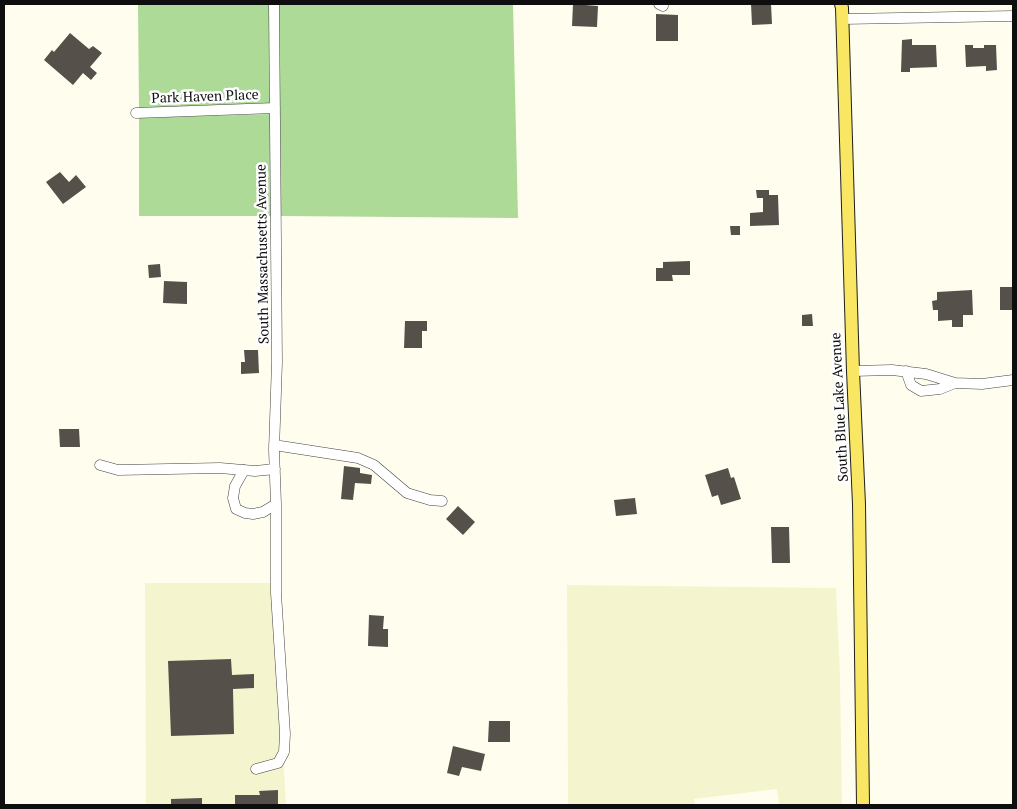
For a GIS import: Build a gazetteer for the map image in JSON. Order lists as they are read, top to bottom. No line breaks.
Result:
{"streets":{"main road":["South Blue Lake Avenue"],"street":["Park Haven Place","South Massachusetts Avenue"]},"crossings":[["Park Haven Place","South Massachusetts Avenue"]]}
